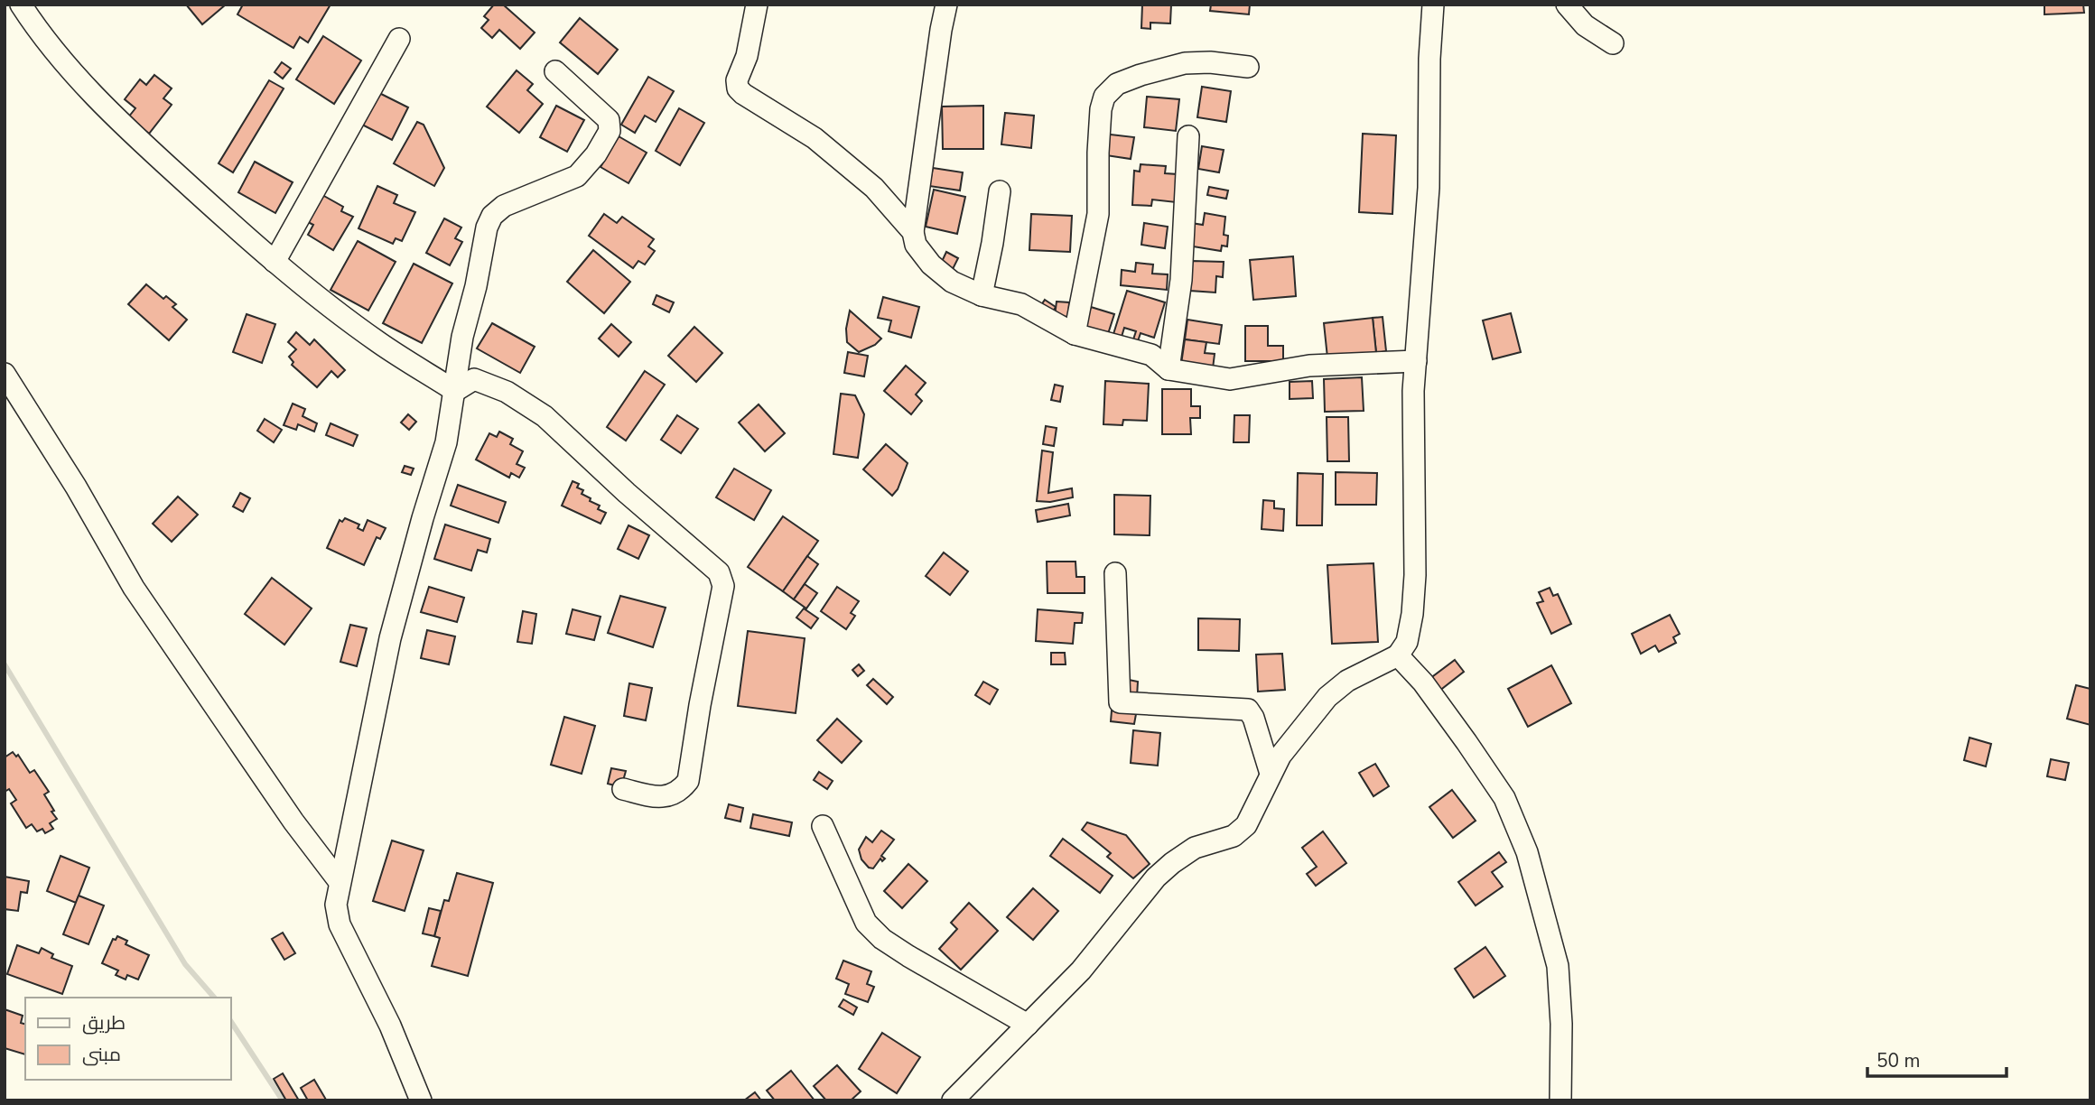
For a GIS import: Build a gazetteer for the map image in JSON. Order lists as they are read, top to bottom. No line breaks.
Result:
{"legend":["طريق","مبنى"],"scale_bar":"50 m"}
